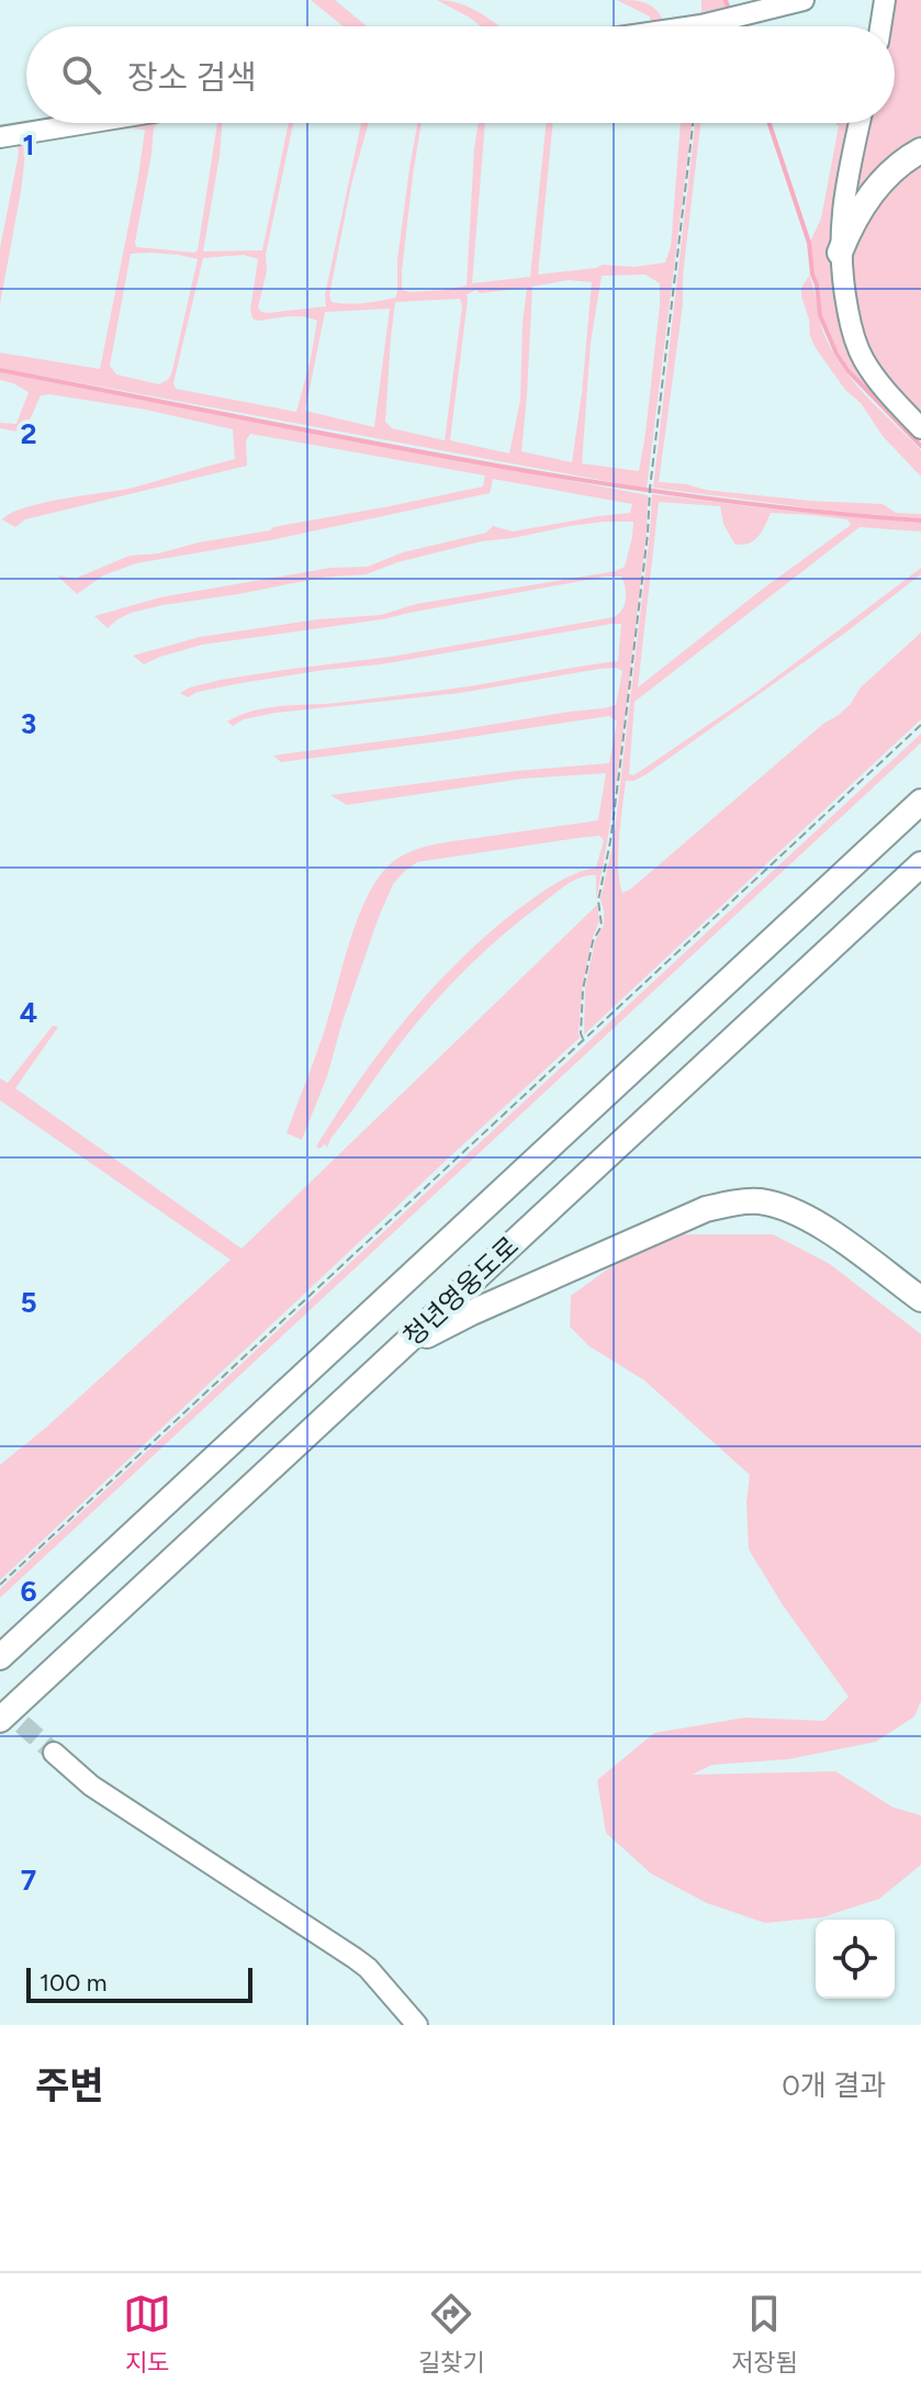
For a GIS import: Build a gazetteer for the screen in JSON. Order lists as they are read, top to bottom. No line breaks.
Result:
{"streets":{"highway":["청년영웅도로"]},"scale_bar":"100 m","page":{"search":"장소 검색","scale":"100 m","heading":["주변","0개 결과"],"nav":["지도","길찾기","저장됨"]},"grid":{"rows":["1","2","3","4","5","6","7"]}}
